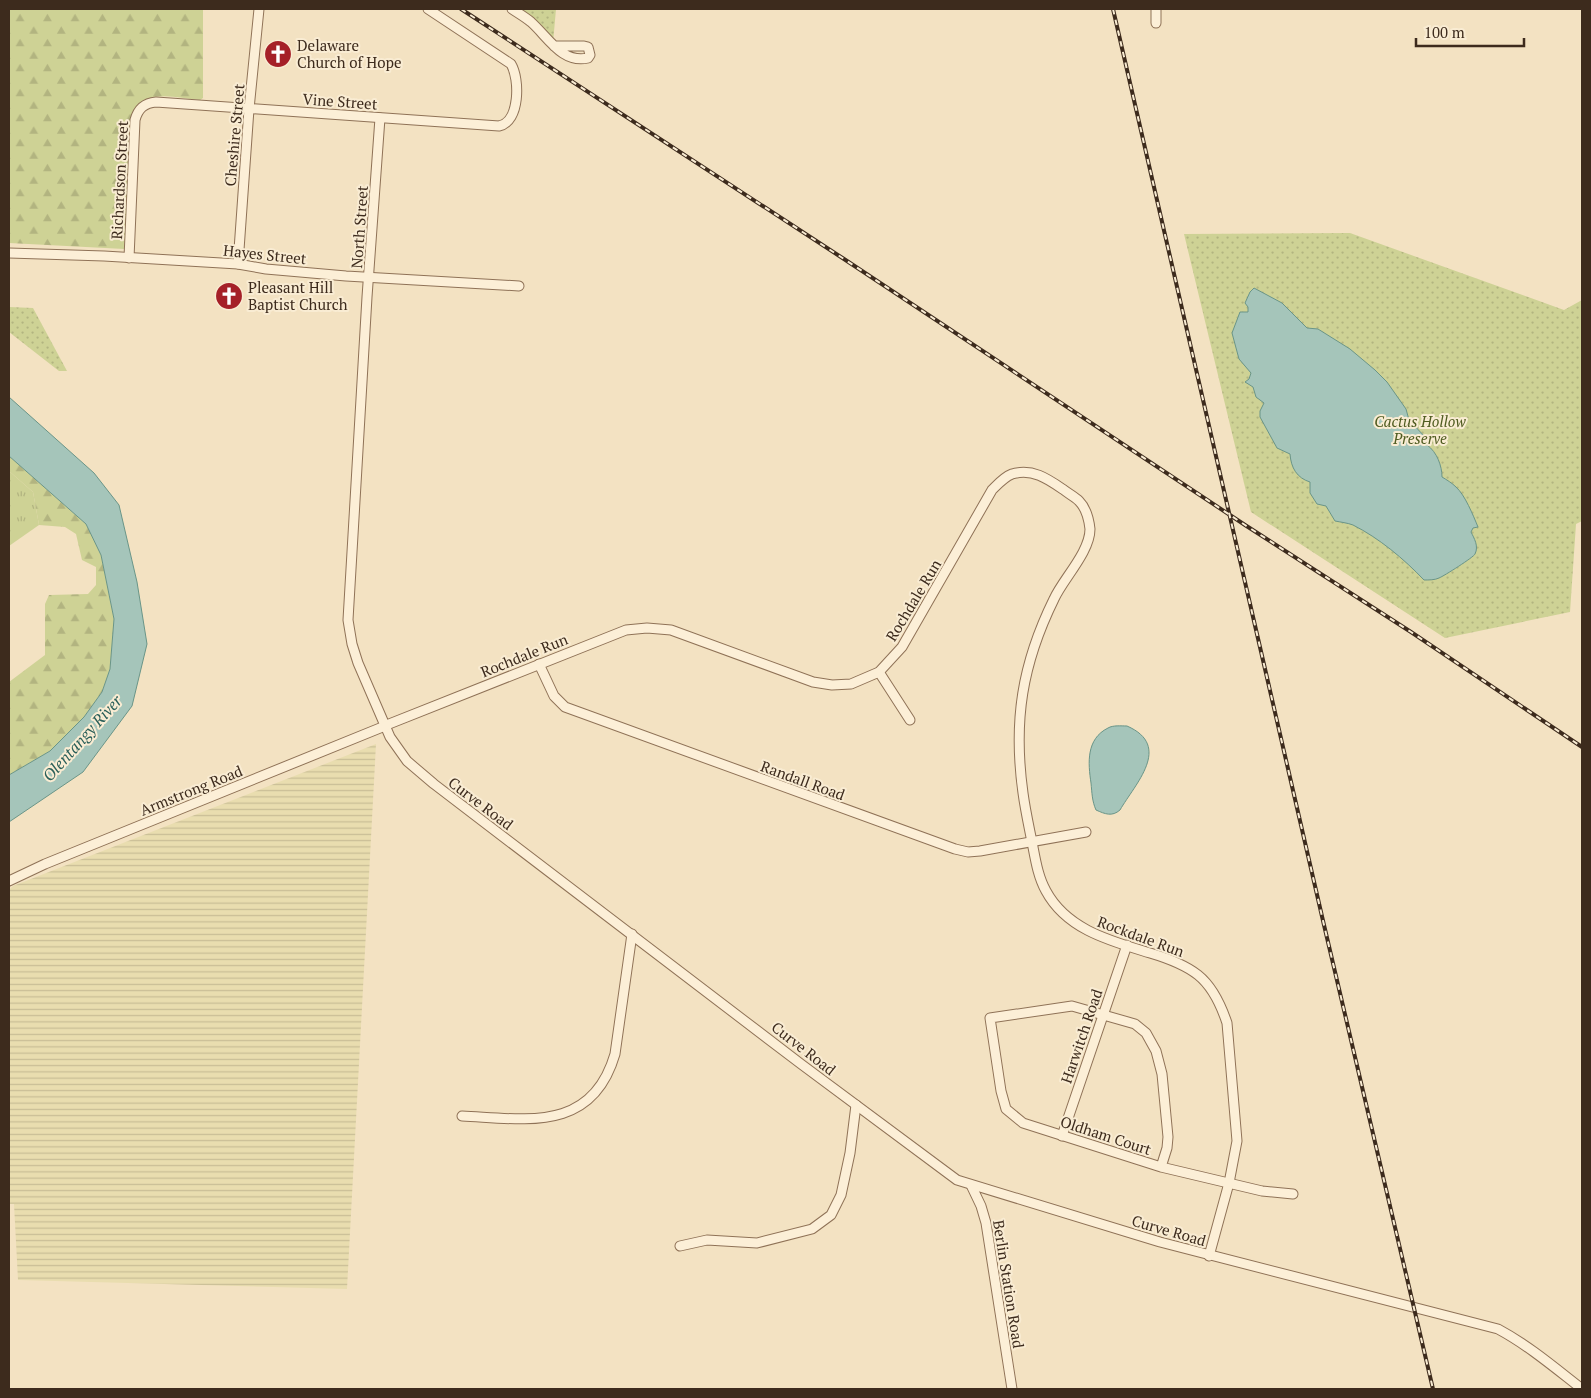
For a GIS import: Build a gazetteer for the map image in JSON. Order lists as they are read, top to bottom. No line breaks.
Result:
{"streets":{"street":["Vine Street","Cheshire Street","Richardson Street","North Street","Hayes Street","Rochdale Run","Randall Road","Armstrong Road","Curve Road","Rockdale Run","Harwitch Road","Oldham Court","Berlin Station Road"]},"crossings":[["Vine Street","Cheshire Street"],["Vine Street","Richardson Street"],["Vine Street","North Street"],["Cheshire Street","Hayes Street"],["Richardson Street","Hayes Street"],["North Street","Hayes Street"],["North Street","Curve Road"],["Rochdale Run","Randall Road"],["Rochdale Run","Armstrong Road"],["Rochdale Run","Curve Road"],["Rochdale Run","Rockdale Run"],["Randall Road","Rockdale Run"],["Armstrong Road","Curve Road"],["Curve Road","Rockdale Run"],["Curve Road","Berlin Station Road"],["Rockdale Run","Harwitch Road"],["Rockdale Run","Oldham Court"],["Harwitch Road","Oldham Court"]],"water":["Olentangy River"],"parks":["Cactus Hollow Preserve"],"places":{"church":["Delaware Church of Hope","Pleasant Hill Baptist Church"]},"scale_bar":"100 m"}
